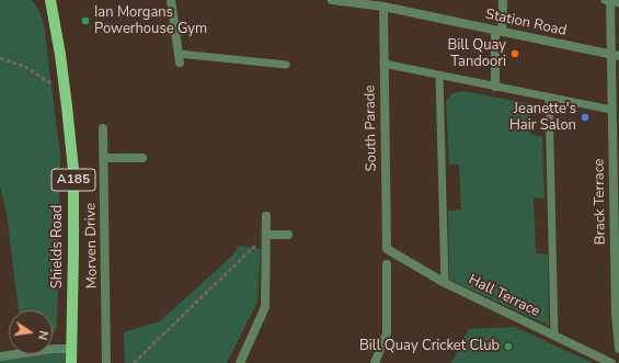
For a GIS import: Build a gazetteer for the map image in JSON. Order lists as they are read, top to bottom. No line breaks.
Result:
{"streets":{"main road":["A185","Shields Road"],"street":["Station Road","South Parade","Brack Terrace","Morven Drive","Hall Terrace"]},"crossings":[["Station Road","South Parade"],["Station Road","Brack Terrace"],["South Parade","Hall Terrace"]],"places":["Ian Morgans Powerhouse Gym","Bill Quay Tandoori","Jeanette's Hair Salon","Bill Quay Cricket Club"],"north":"right"}
